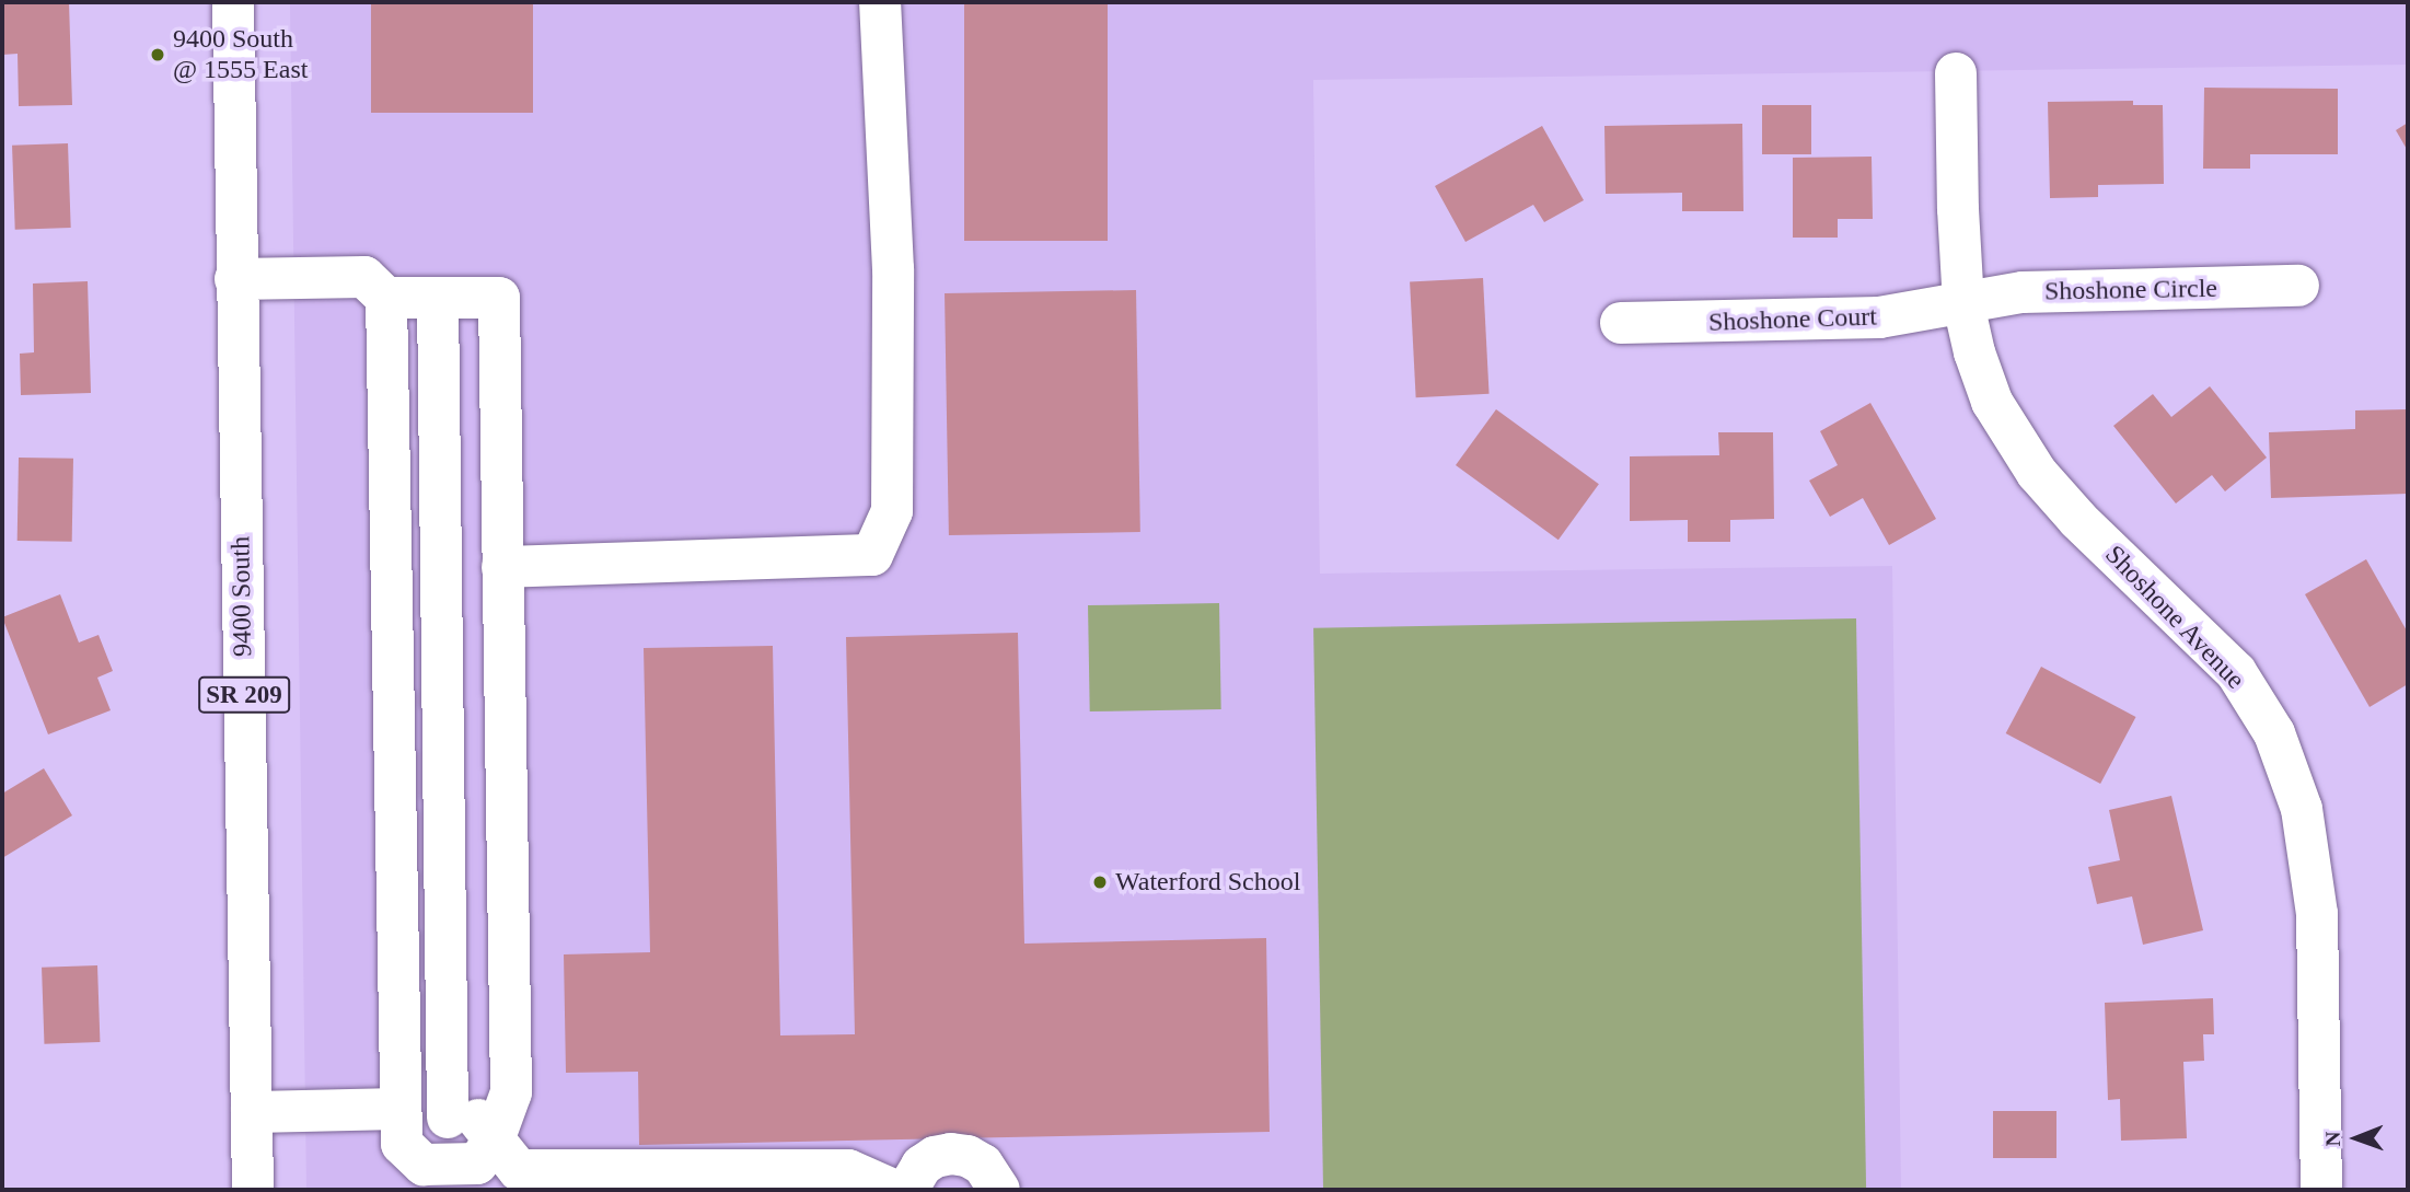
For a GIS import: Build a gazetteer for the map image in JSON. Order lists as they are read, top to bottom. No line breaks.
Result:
{"streets":{"street":["Shoshone Circle","Shoshone Court","9400 South","Shoshone Avenue","SR 209"]},"crossings":[["Shoshone Circle","Shoshone Court"],["Shoshone Circle","Shoshone Avenue"],["Shoshone Court","Shoshone Avenue"]],"places":["9400 South @ 1555 East","Waterford School"],"north":"left"}
